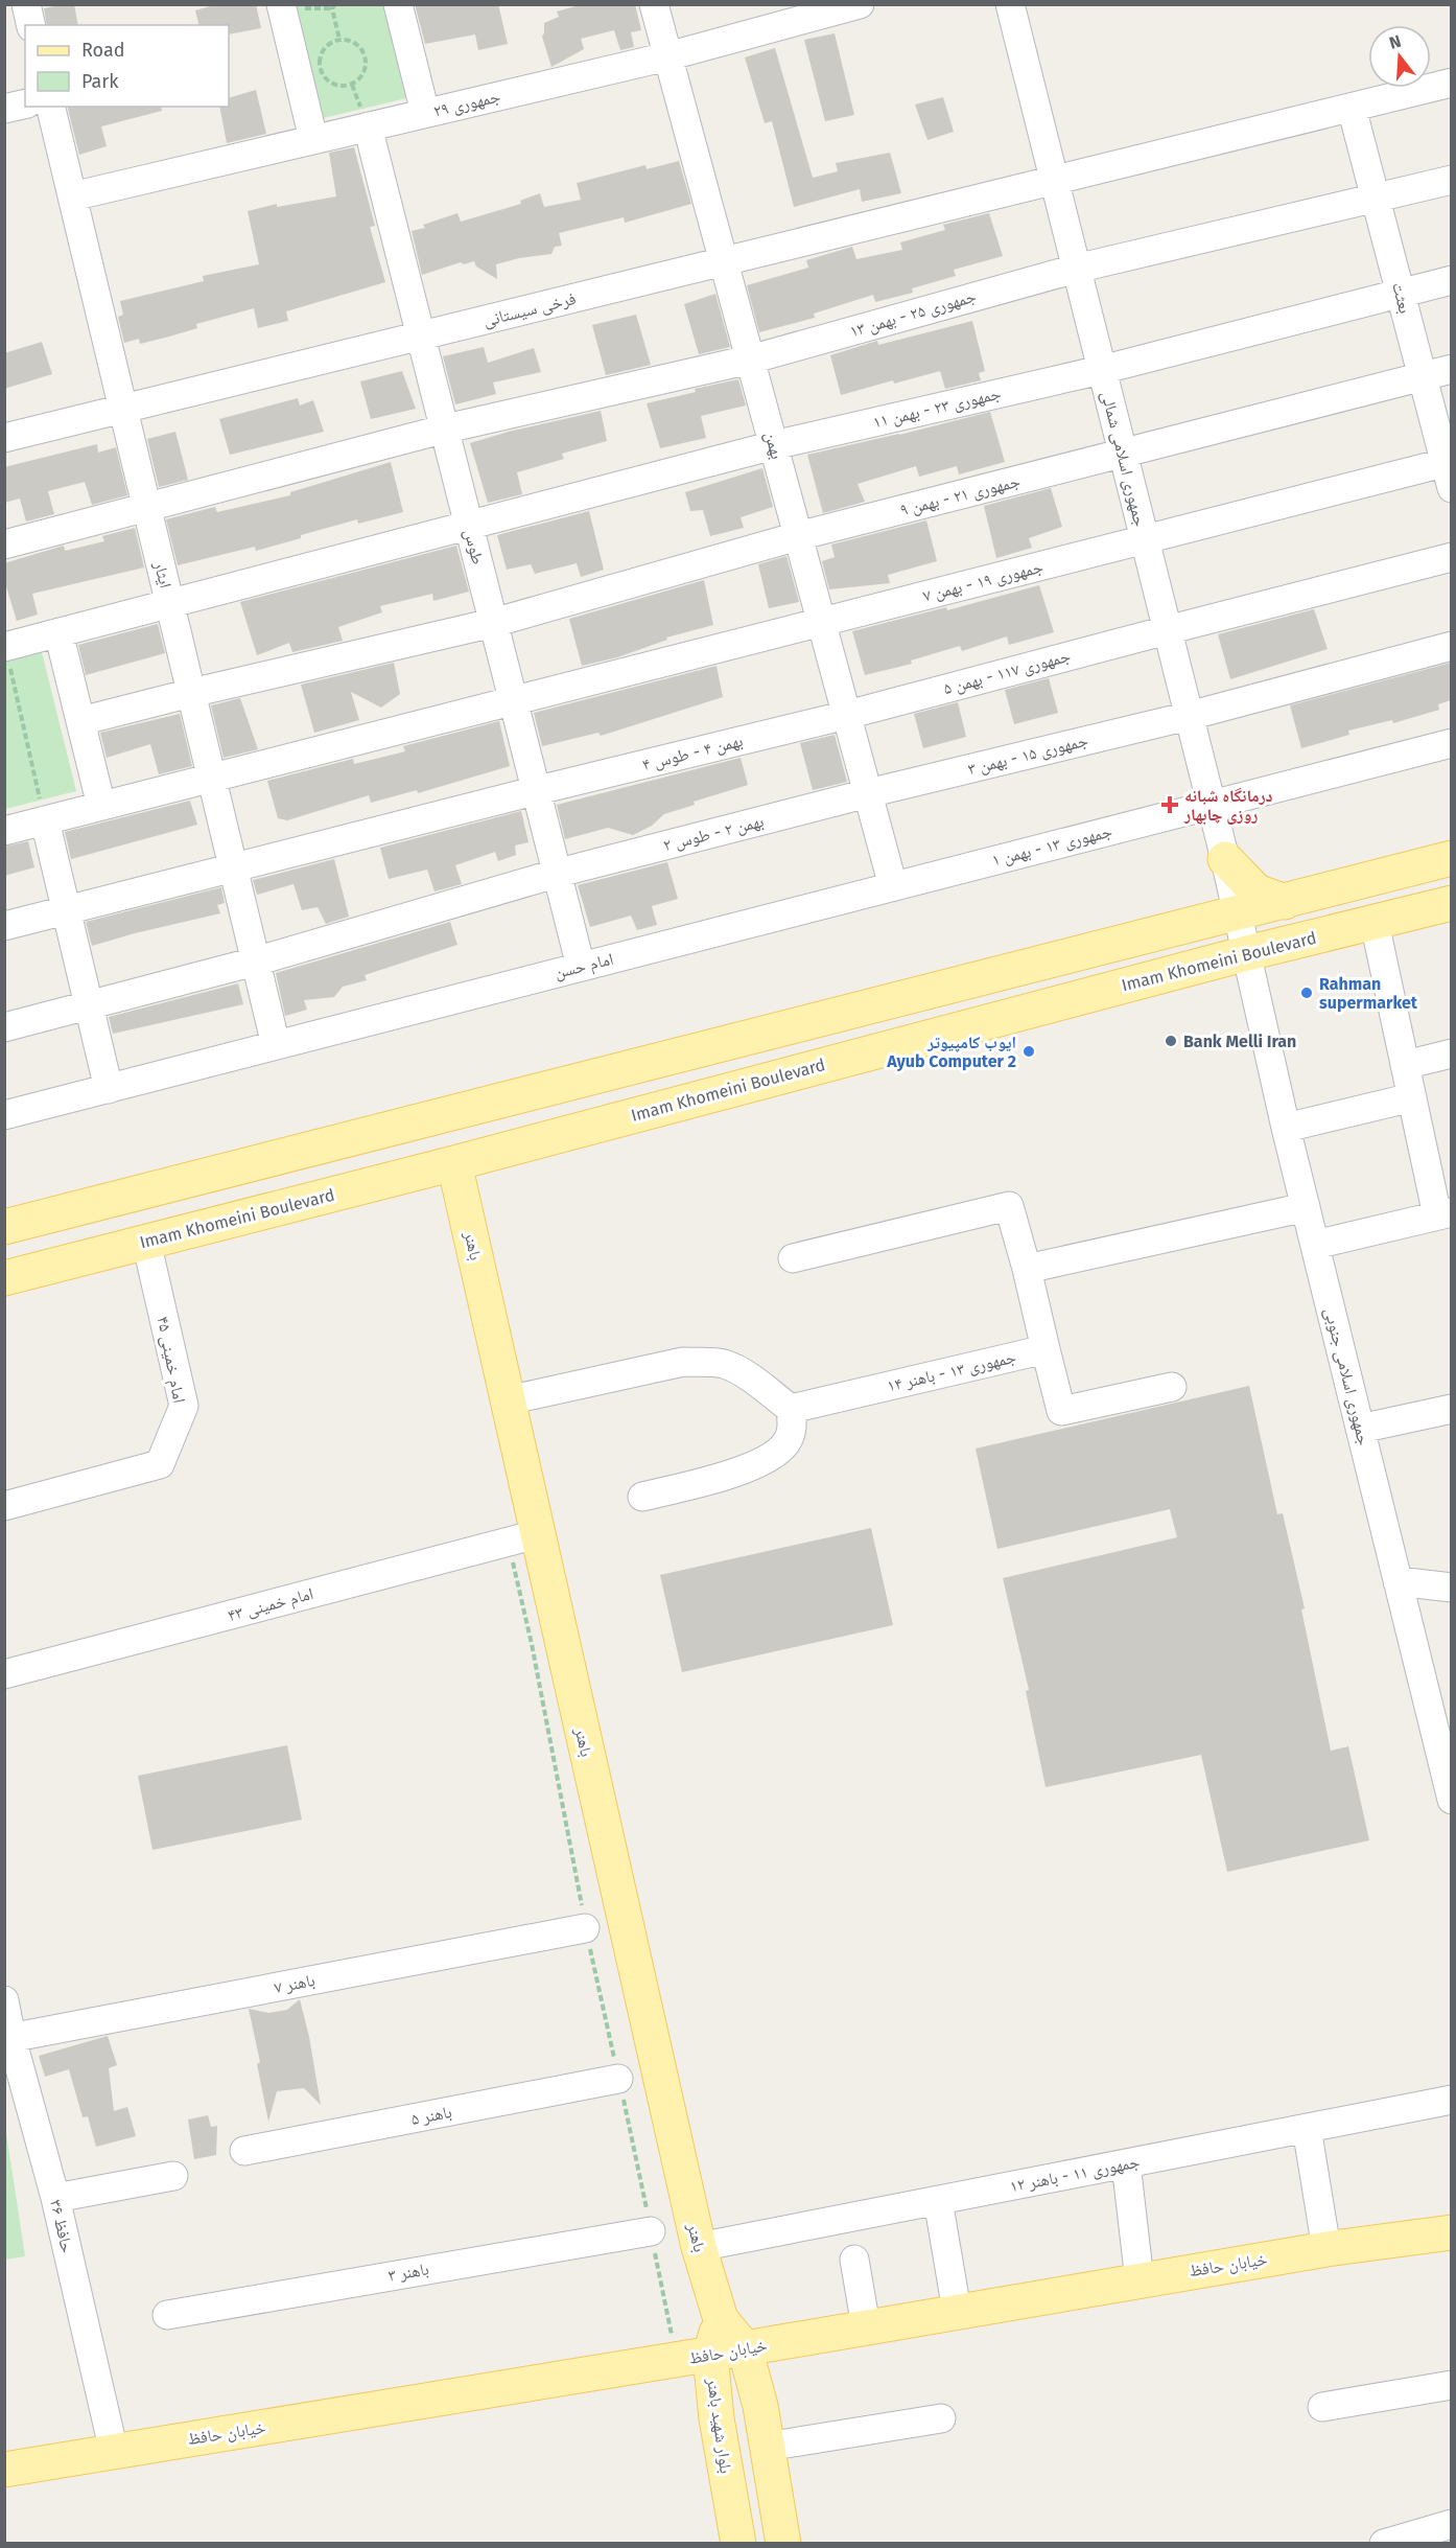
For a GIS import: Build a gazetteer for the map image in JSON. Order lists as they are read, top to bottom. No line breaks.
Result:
{"streets":{"main road":["Imam Khomeini Boulevard","باهنر","خیابان حافظ","بلوار شهید باهنر"],"street":["جمهوری ۲۹","بعثت","فرخی سیستانی","جمهوری ۲۵ - بهمن ۱۳","جمهوری ۲۳ - بهمن ۱۱","بهمن","جمهوری اسلامی شمالی","جمهوری ۲۱ - بهمن ۹","طوس","ایثار","جمهوری ۱۹ - بهمن ۷","جمهوری ۱۱۷ - بهمن ۵","بهمن ۴ - طوس ۴","جمهوری ۱۵ - بهمن ۳","بهمن ۲ - طوس ۲","جمهوری ۱۳ - بهمن ۱","امام حسن","امام خمینی ۴۵","جمهوری ۱۳ - باهنر ۱۴","جمهوری اسلامی جنوبی","امام خمینی ۴۳","باهنر ۷","باهنر ۵","جمهوری ۱۱ - باهنر ۱۲","حافظ ۳۶","باهنر ۳"]},"crossings":[["جمهوری ۲۹","بهمن"],["جمهوری ۲۹","طوس"],["جمهوری ۲۹","ایثار"],["بعثت","فرخی سیستانی"],["بعثت","جمهوری ۲۵ - بهمن ۱۳"],["بعثت","جمهوری ۲۳ - بهمن ۱۱"],["بعثت","جمهوری ۲۱ - بهمن ۹"],["بعثت","جمهوری ۱۹ - بهمن ۷"],["فرخی سیستانی","بهمن"],["فرخی سیستانی","جمهوری اسلامی شمالی"],["فرخی سیستانی","طوس"],["فرخی سیستانی","ایثار"],["جمهوری ۲۵ - بهمن ۱۳","بهمن"],["جمهوری ۲۵ - بهمن ۱۳","جمهوری اسلامی شمالی"],["جمهوری ۲۵ - بهمن ۱۳","طوس"],["جمهوری ۲۵ - بهمن ۱۳","ایثار"],["جمهوری ۲۳ - بهمن ۱۱","بهمن"],["جمهوری ۲۳ - بهمن ۱۱","جمهوری اسلامی شمالی"],["جمهوری ۲۳ - بهمن ۱۱","طوس"],["جمهوری ۲۳ - بهمن ۱۱","ایثار"],["بهمن","جمهوری ۲۱ - بهمن ۹"],["بهمن","جمهوری ۱۹ - بهمن ۷"],["بهمن","جمهوری ۱۱۷ - بهمن ۵"],["بهمن","بهمن ۴ - طوس ۴"],["بهمن","جمهوری ۱۵ - بهمن ۳"],["بهمن","بهمن ۲ - طوس ۲"],["بهمن","جمهوری ۱۳ - بهمن ۱"],["بهمن","امام حسن"],["جمهوری اسلامی شمالی","جمهوری ۲۱ - بهمن ۹"],["جمهوری اسلامی شمالی","جمهوری ۱۹ - بهمن ۷"],["جمهوری اسلامی شمالی","جمهوری ۱۱۷ - بهمن ۵"],["جمهوری اسلامی شمالی","جمهوری ۱۵ - بهمن ۳"],["جمهوری اسلامی شمالی","جمهوری ۱۳ - بهمن ۱"],["جمهوری اسلامی شمالی","Imam Khomeini Boulevard"],["جمهوری اسلامی شمالی","جمهوری اسلامی جنوبی"],["جمهوری ۲۱ - بهمن ۹","طوس"],["جمهوری ۲۱ - بهمن ۹","ایثار"],["طوس","جمهوری ۱۹ - بهمن ۷"],["طوس","بهمن ۴ - طوس ۴"],["طوس","بهمن ۲ - طوس ۲"],["طوس","امام حسن"],["ایثار","جمهوری ۱۹ - بهمن ۷"],["ایثار","بهمن ۴ - طوس ۴"],["ایثار","بهمن ۲ - طوس ۲"],["ایثار","امام حسن"],["جمهوری ۱۱۷ - بهمن ۵","بهمن ۴ - طوس ۴"],["جمهوری ۱۵ - بهمن ۳","بهمن ۲ - طوس ۲"],["جمهوری ۱۳ - بهمن ۱","امام حسن"],["Imam Khomeini Boulevard","باهنر"],["Imam Khomeini Boulevard","امام خمینی ۴۵"],["Imam Khomeini Boulevard","جمهوری اسلامی جنوبی"],["باهنر","امام خمینی ۴۳"],["باهنر","جمهوری ۱۱ - باهنر ۱۲"],["باهنر","بلوار شهید باهنر"],["باهنر ۷","حافظ ۳۶"],["حافظ ۳۶","خیابان حافظ"],["خیابان حافظ","بلوار شهید باهنر"]],"places":{"health":["درمانگاه شبانه روزی چابهار"],"other":["Rahman supermarket","Bank Melli Iran","ایوب کامپیوتر Ayub Computer 2"]},"legend":["Road","Park"],"north":"top"}
